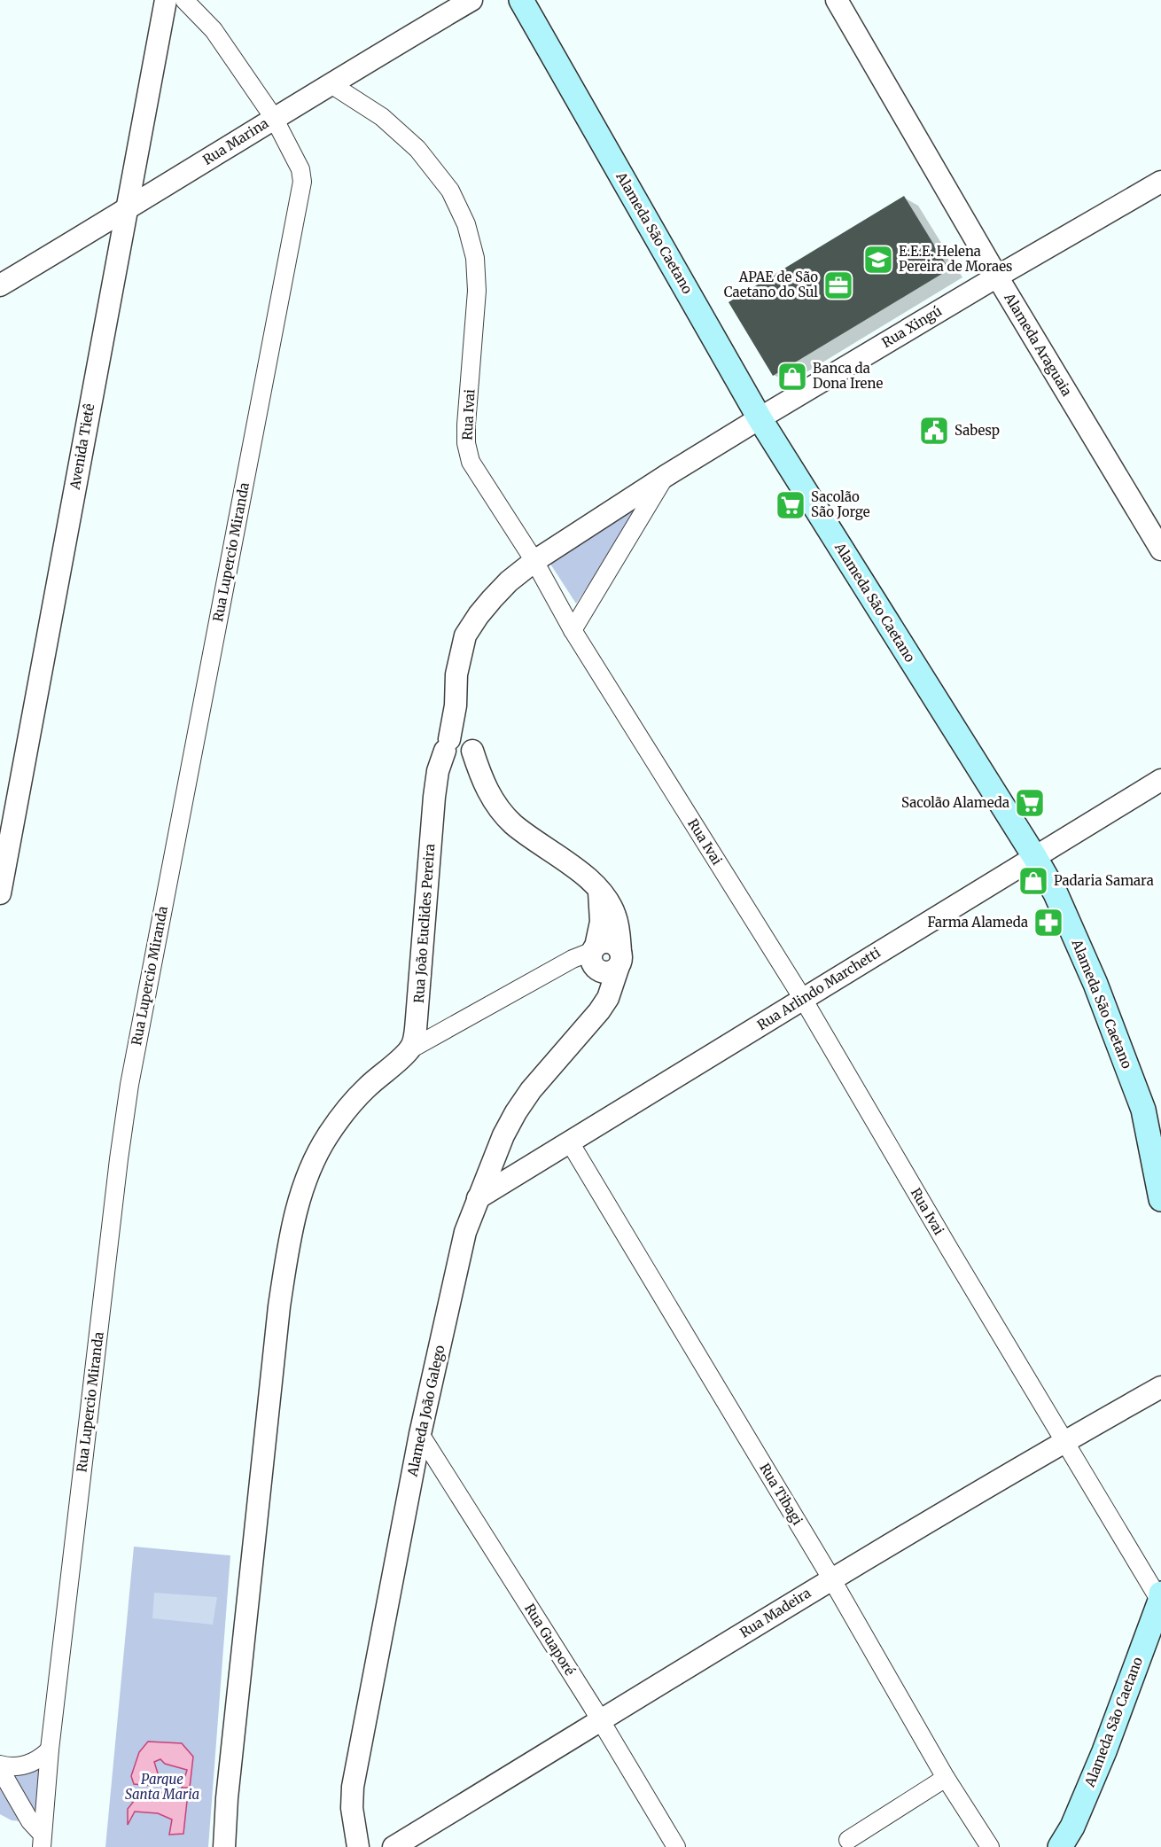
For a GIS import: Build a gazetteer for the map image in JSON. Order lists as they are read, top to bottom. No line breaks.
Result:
{"streets":{"main road":["Alameda São Caetano"],"street":["Rua Marina","Rua Xingú","Alameda Araguaia","Rua Ivai","Avenida Tietê","Rua Lupercio Miranda","Rua João Euclides Pereira","Rua Arlindo Marchetti","Alameda João Galego","Rua Tibagi","Rua Madeira","Rua Guaporé"]},"crossings":[["Rua Marina","Rua Ivai"],["Rua Marina","Avenida Tietê"],["Rua Marina","Rua Lupercio Miranda"],["Alameda São Caetano","Rua Xingú"],["Alameda São Caetano","Rua Ivai"],["Alameda São Caetano","Rua Arlindo Marchetti"],["Rua Xingú","Alameda Araguaia"],["Rua Xingú","Rua Ivai"],["Rua Ivai","Rua Arlindo Marchetti"],["Rua Ivai","Rua Madeira"],["Rua João Euclides Pereira","Alameda João Galego"],["Rua Arlindo Marchetti","Alameda João Galego"],["Rua Arlindo Marchetti","Rua Tibagi"],["Alameda João Galego","Rua Guaporé"],["Rua Tibagi","Rua Madeira"],["Rua Madeira","Rua Guaporé"]],"parks":["Parque Santa Maria"],"places":{"school or university":["E.E.E. Helena Pereira de Moraes"],"office":["APAE de São Caetano do Sul"],"shop":["Banca da Dona Irene","Padaria Samara"],"public building":["Sabesp"],"supermarket":["Sacolão São Jorge","Sacolão Alameda"],"pharmacy":["Farma Alameda"]}}
